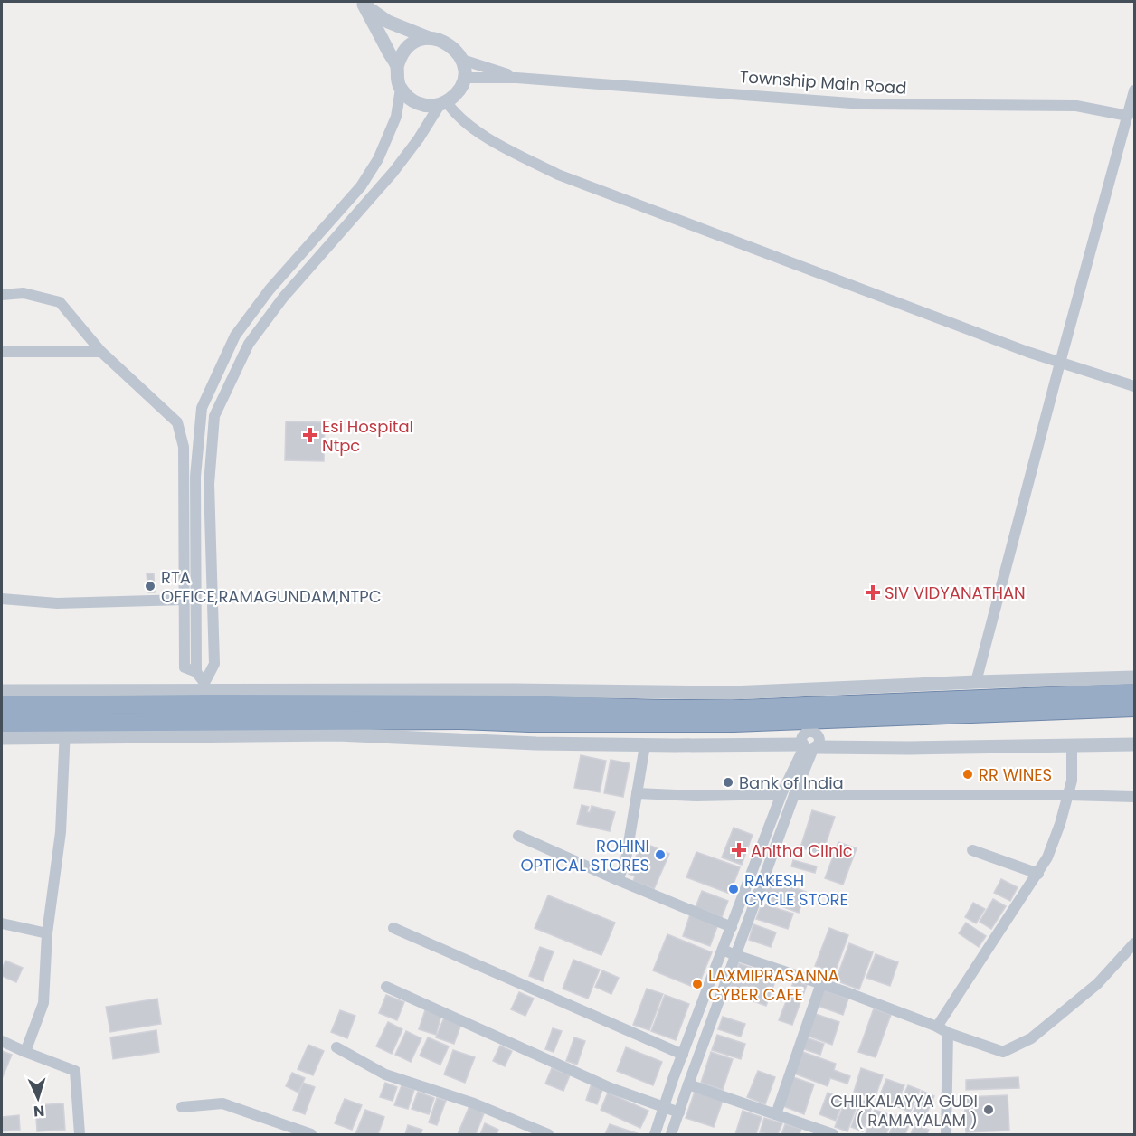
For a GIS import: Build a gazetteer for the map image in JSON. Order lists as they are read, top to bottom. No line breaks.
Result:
{"streets":{"street":["Township Main Road"]},"places":{"health":["Esi Hospital Ntpc","SIV VIDYANATHAN","Anitha Clinic"],"other":["RTA OFFICE,RAMAGUNDAM,NTPC","RR WINES","Bank of India","ROHINI OPTICAL STORES","RAKESH CYCLE STORE","LAXMIPRASANNA CYBER CAFE","CHILKALAYYA GUDI ( RAMAYALAM )"]},"north":"bottom"}
